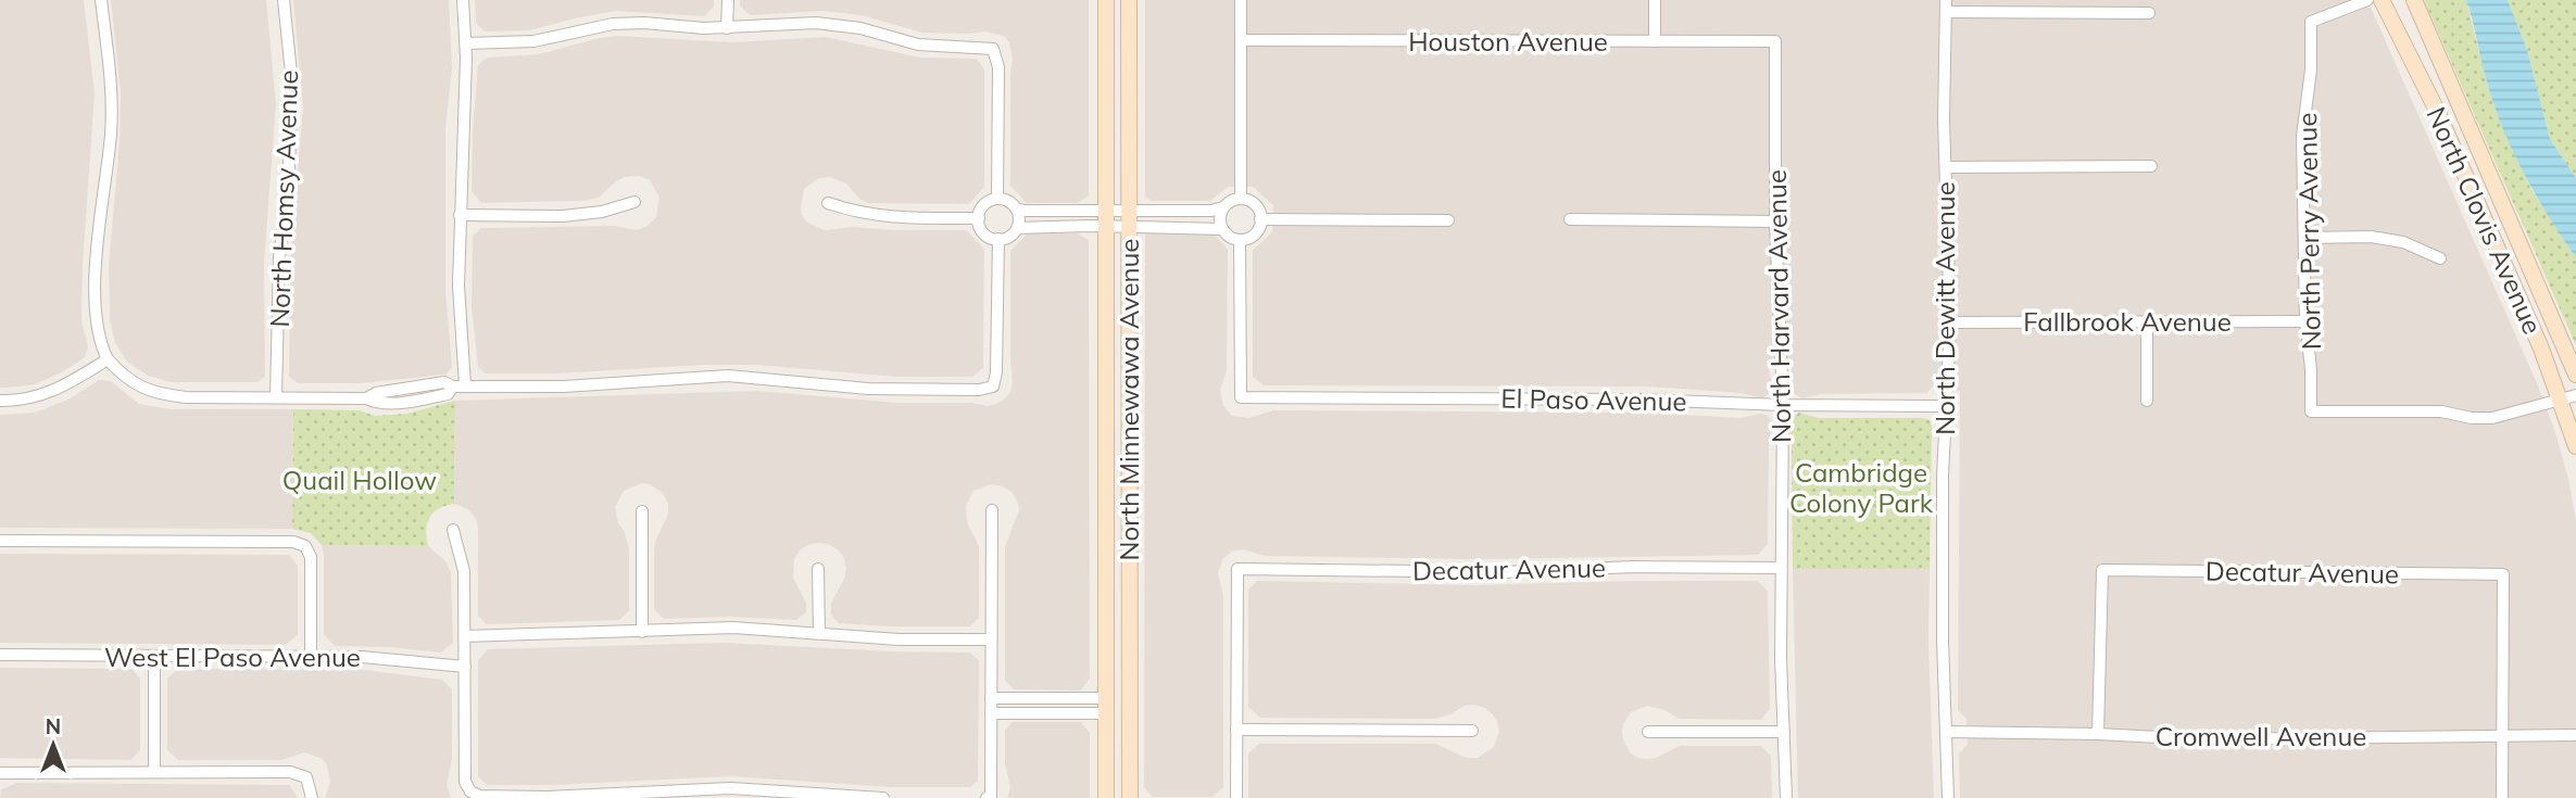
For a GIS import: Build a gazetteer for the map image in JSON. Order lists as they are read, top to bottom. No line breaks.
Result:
{"streets":{"main road":["North Clovis Avenue","North Minnewawa Avenue"],"street":["Houston Avenue","North Homsy Avenue","North Perry Avenue","North Harvard Avenue","North Dewitt Avenue","Fallbrook Avenue","El Paso Avenue","Decatur Avenue","West El Paso Avenue","Cromwell Avenue"]},"crossings":[["Houston Avenue","North Harvard Avenue"],["North Clovis Avenue","North Perry Avenue"],["North Perry Avenue","Fallbrook Avenue"],["North Harvard Avenue","El Paso Avenue"],["North Harvard Avenue","Decatur Avenue"],["North Dewitt Avenue","Fallbrook Avenue"],["North Dewitt Avenue","El Paso Avenue"],["North Dewitt Avenue","Cromwell Avenue"],["Decatur Avenue","Cromwell Avenue"]],"parks":["Cambridge Colony Park","Quail Hollow"],"north":"top"}
